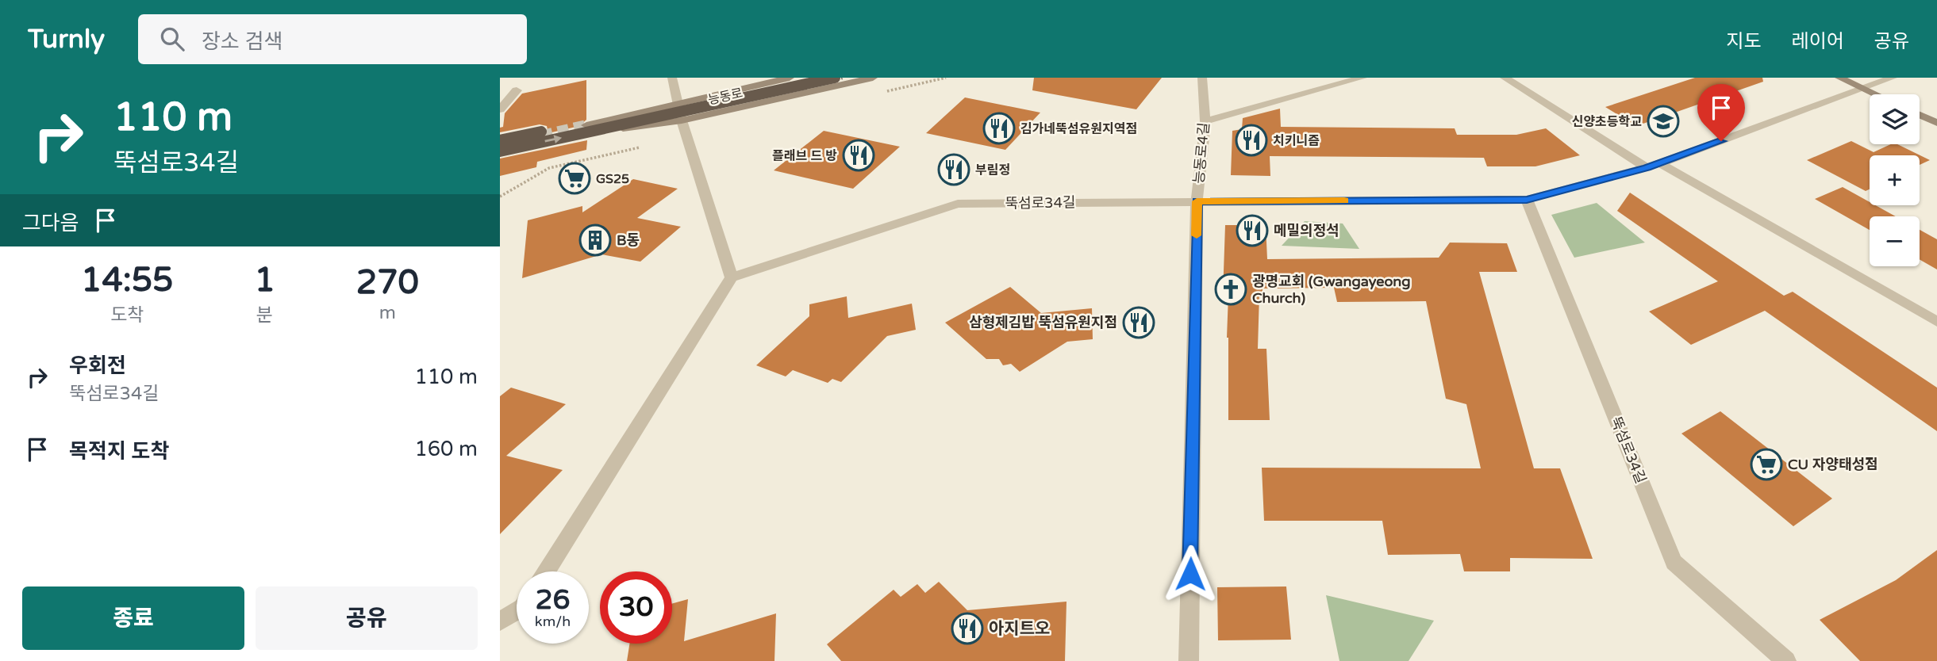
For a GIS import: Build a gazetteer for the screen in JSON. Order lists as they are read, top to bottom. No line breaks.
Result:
{"streets":{"main road":["능동로"],"street":["능동로4길","뚝섬로34길"]},"crossings":[["능동로4길","뚝섬로34길"]],"places":{"school or university":["신양초등학교"],"restaurant":["김가네뚝섬유원지역점","치키니즘","플래브 드 방","부림정","메밀의정석","삼형제김밥 뚝섬유원지점","아지트오"],"supermarket":["GS25","CU 자양태성점"],"building":["B동"],"church":["광명교회 (Gwangayeong Church)"]},"page":{"header":"Turnly","search":"장소 검색","nav":["지도","레이어","공유"],"turn":["110 m","뚝섬로34길"],"map_buttons":["+","−"],"then":"그다음","eta":["14:55","도착","1","분","270","m"],"list":[{"name":"우회전","note":"뚝섬로34길","value":"110 m"},{"name":"목적지 도착","value":"160 m"}],"speed":"26 km/h","limit":"30","buttons":["종료","공유"]}}
